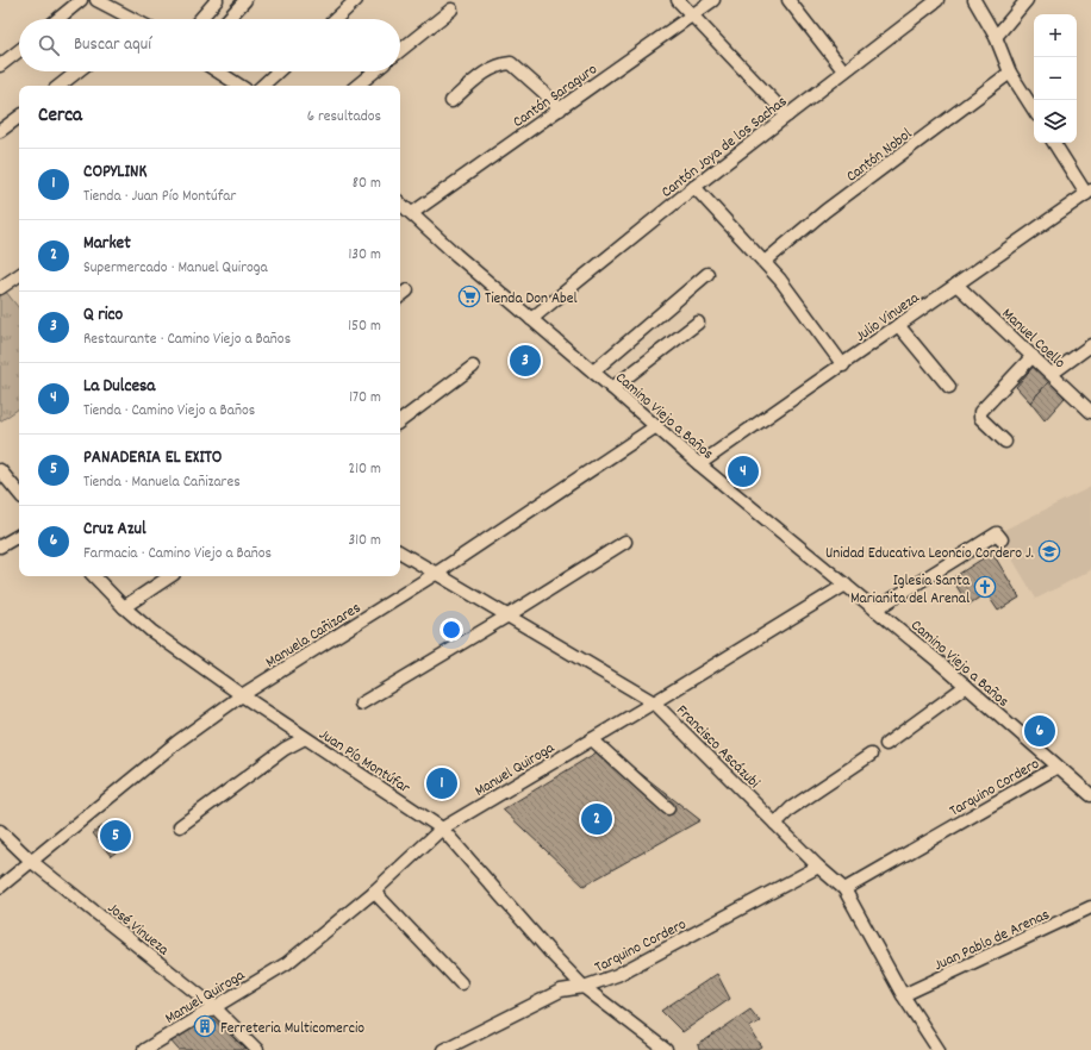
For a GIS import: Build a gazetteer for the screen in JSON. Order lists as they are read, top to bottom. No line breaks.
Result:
{"streets":{"street":["Cantón Saraguro","Cantón Joya de los Sachas","Cantón Nobol","Julio Vinueza","Manuel Coello","Camino Viejo a Baños","Manuela Cañizares","Francisco Ascázubi","Juan Pío Montúfar","Manuel Quiroga","Tarquino Cordero","José Vinueza","Juan Pablo de Arenas"]},"crossings":[["Cantón Saraguro","Camino Viejo a Baños"],["Cantón Joya de los Sachas","Camino Viejo a Baños"],["Julio Vinueza","Manuel Coello"],["Julio Vinueza","Camino Viejo a Baños"],["Camino Viejo a Baños","Manuela Cañizares"],["Camino Viejo a Baños","Manuel Quiroga"],["Camino Viejo a Baños","Tarquino Cordero"],["Manuela Cañizares","Francisco Ascázubi"],["Manuela Cañizares","Juan Pío Montúfar"],["Manuela Cañizares","José Vinueza"],["Francisco Ascázubi","Manuel Quiroga"],["Francisco Ascázubi","Tarquino Cordero"],["Francisco Ascázubi","Juan Pablo de Arenas"],["Juan Pío Montúfar","Manuel Quiroga"],["Juan Pío Montúfar","Tarquino Cordero"],["Manuel Quiroga","José Vinueza"]],"places":{"supermarket":["Tienda Don Abel"],"school or university":["Unidad Educativa Leoncio Cordero J."],"church":["Iglesia Santa Marianita del Arenal"],"building":["Ferreteria Multicomercio"]},"page":{"map_buttons":["+","−"],"search":"Buscar aquí","heading":["Cerca","6 resultados"],"list":[{"mark":"1","name":"COPYLINK","note":"Tienda · Juan Pío Montúfar","value":"80 m"},{"mark":"2","name":"Market","note":"Supermercado · Manuel Quiroga","value":"130 m"},{"mark":"3","name":"Q rico","note":"Restaurante · Camino Viejo a Baños","value":"150 m"},{"mark":"4","name":"La Dulcesa","note":"Tienda · Camino Viejo a Baños","value":"170 m"},{"mark":"5","name":"PANADERIA EL EXITO","note":"Tienda · Manuela Cañizares","value":"210 m"},{"mark":"6","name":"Cruz Azul","note":"Farmacia · Camino Viejo a Baños","value":"310 m"}],"pins":["3","4","6","1","2","5"]}}
